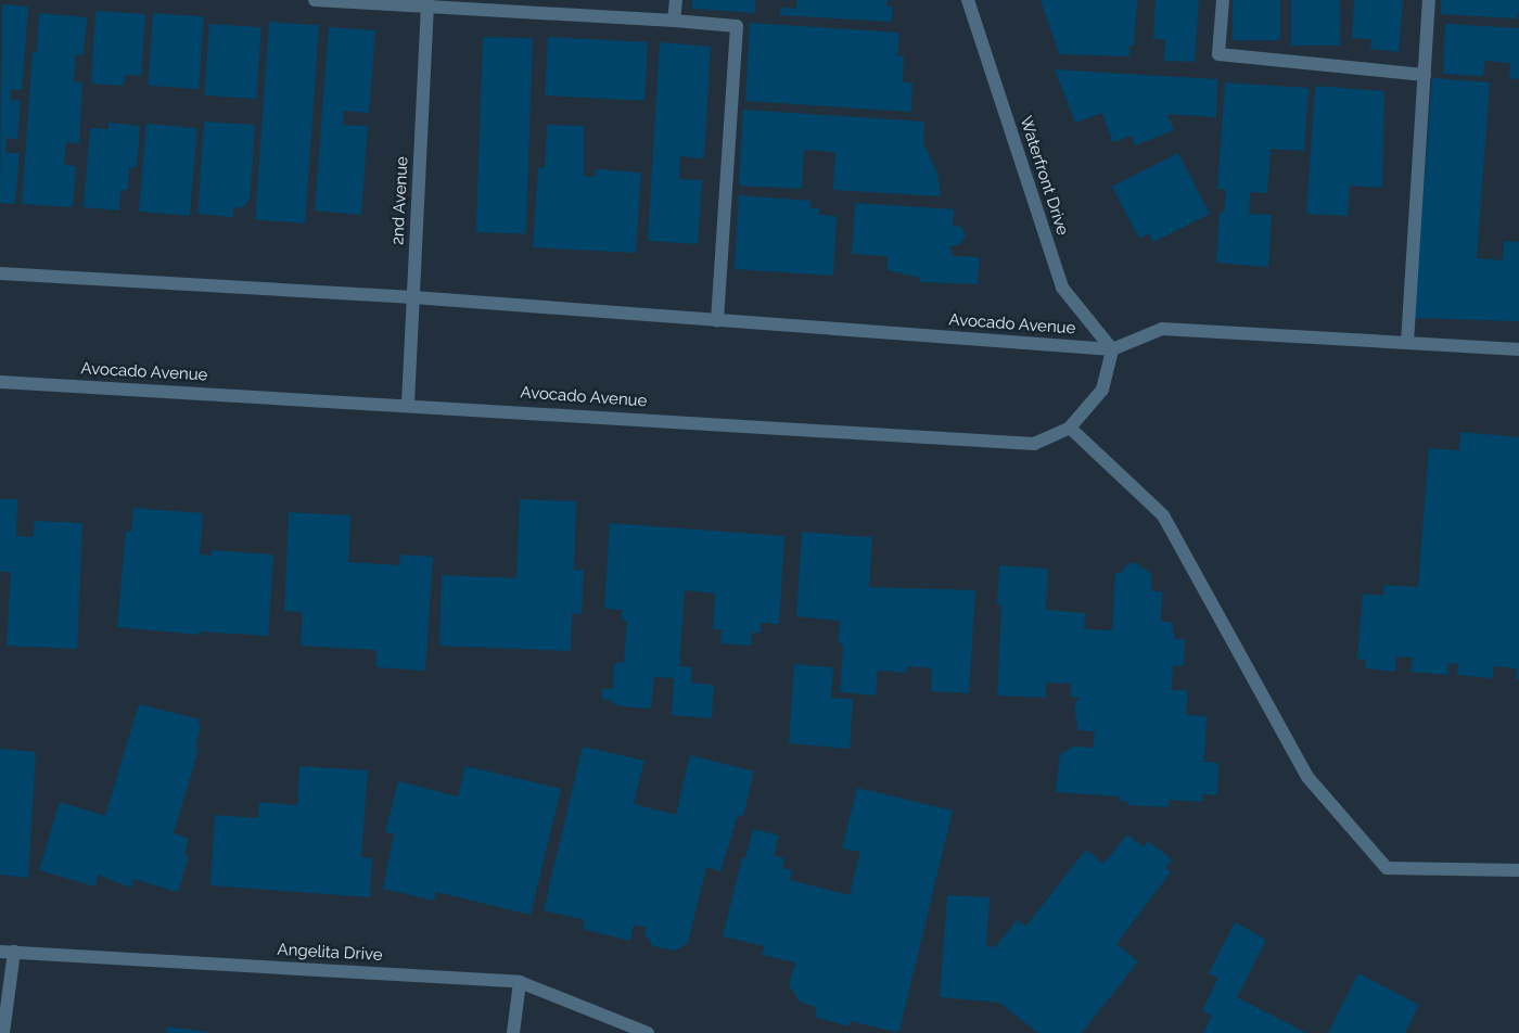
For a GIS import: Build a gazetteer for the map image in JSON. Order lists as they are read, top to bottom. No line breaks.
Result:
{"streets":{"street":["Waterfront Drive","2nd Avenue","Avocado Avenue","Angelita Drive"]},"crossings":[["Waterfront Drive","Avocado Avenue"],["2nd Avenue","Avocado Avenue"]]}
